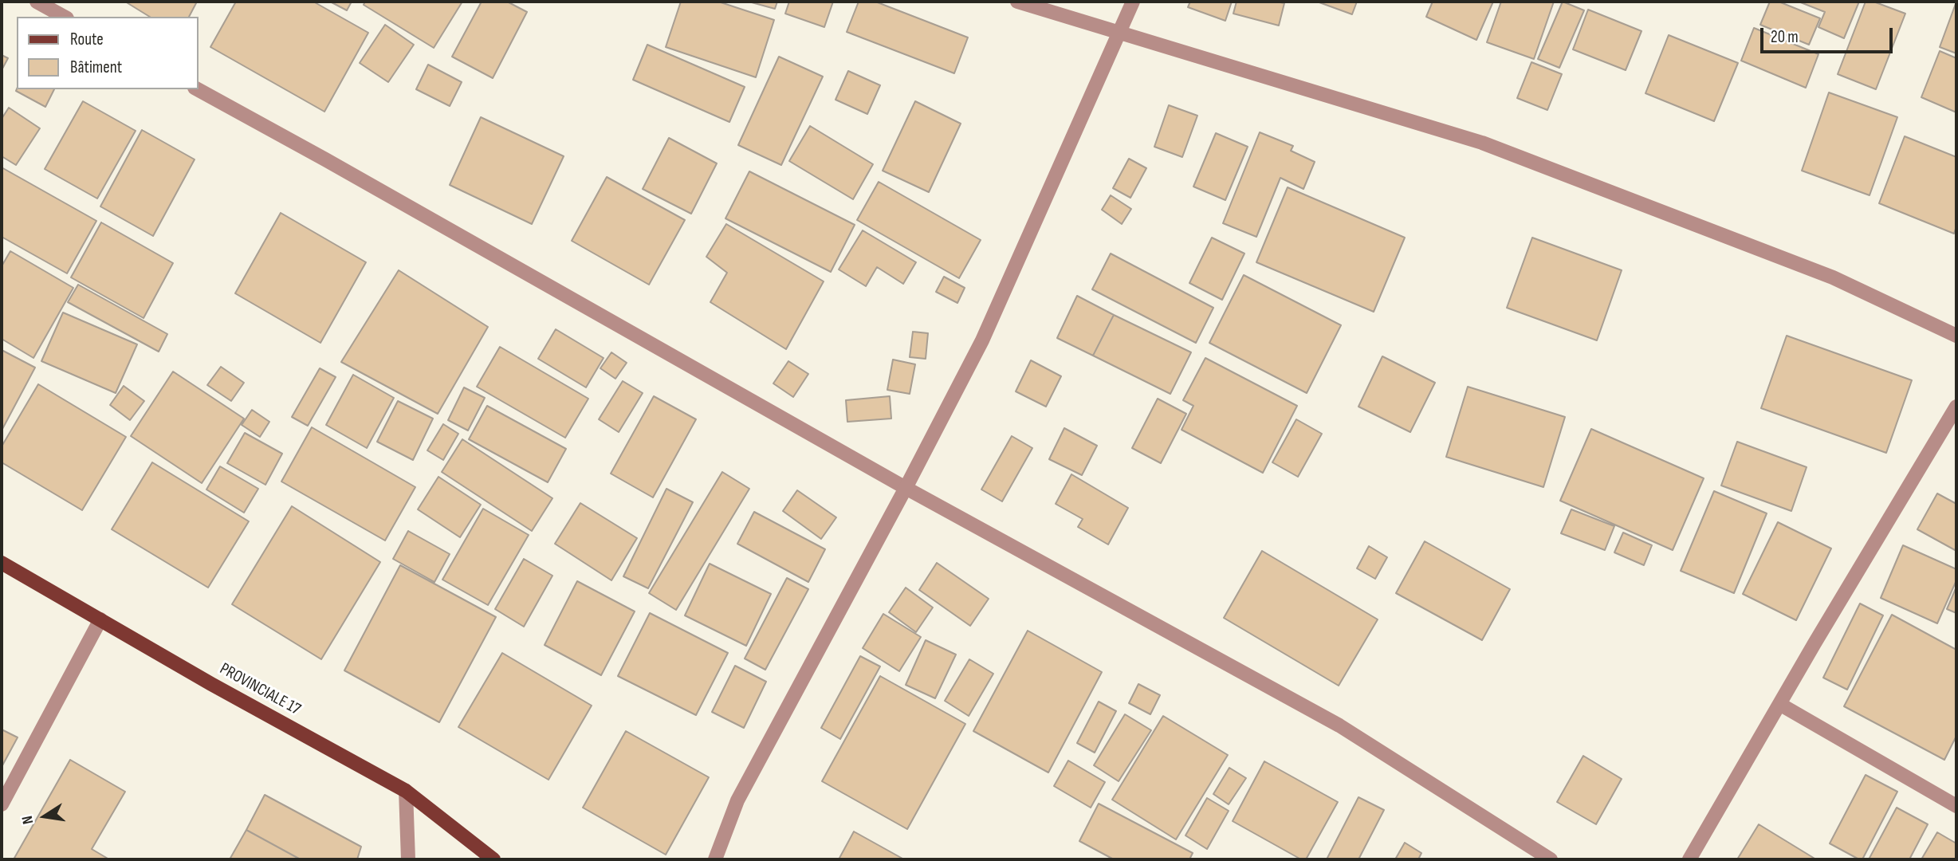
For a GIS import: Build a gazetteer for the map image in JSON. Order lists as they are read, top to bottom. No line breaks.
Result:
{"streets":{"main road":["PROVINCIALE 17"]},"legend":["Route","Bâtiment"],"scale_bar":"20 m","north":"left"}
